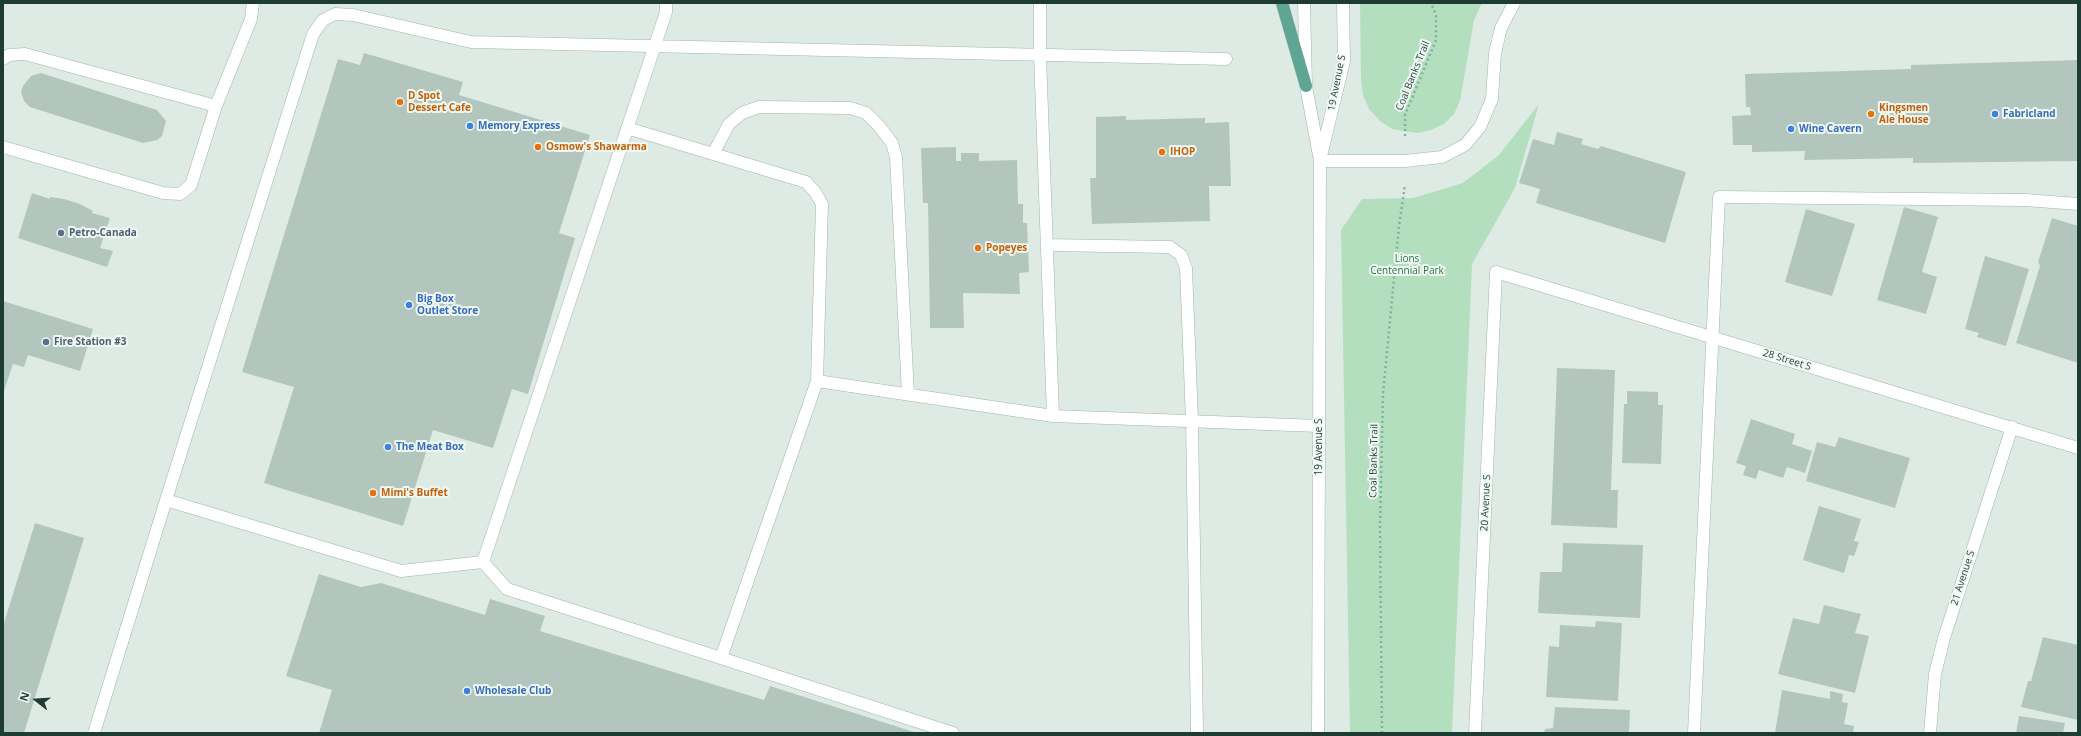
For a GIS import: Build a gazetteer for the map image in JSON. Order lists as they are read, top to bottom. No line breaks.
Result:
{"streets":{"street":["19 Avenue S","28 Street S","20 Avenue S","21 Avenue S"],"path":["Coal Banks Trail"]},"crossings":[["28 Street S","20 Avenue S"],["28 Street S","21 Avenue S"]],"parks":["Lions Centennial Park"],"places":["D Spot Dessert Cafe","Kingsmen Ale House","Fabricland","Memory Express","Wine Cavern","Osmow's Shawarma","IHOP","Petro-Canada","Popeyes","Big Box Outlet Store","Fire Station #3","The Meat Box","Mimi's Buffet","Wholesale Club"],"north":"left"}
